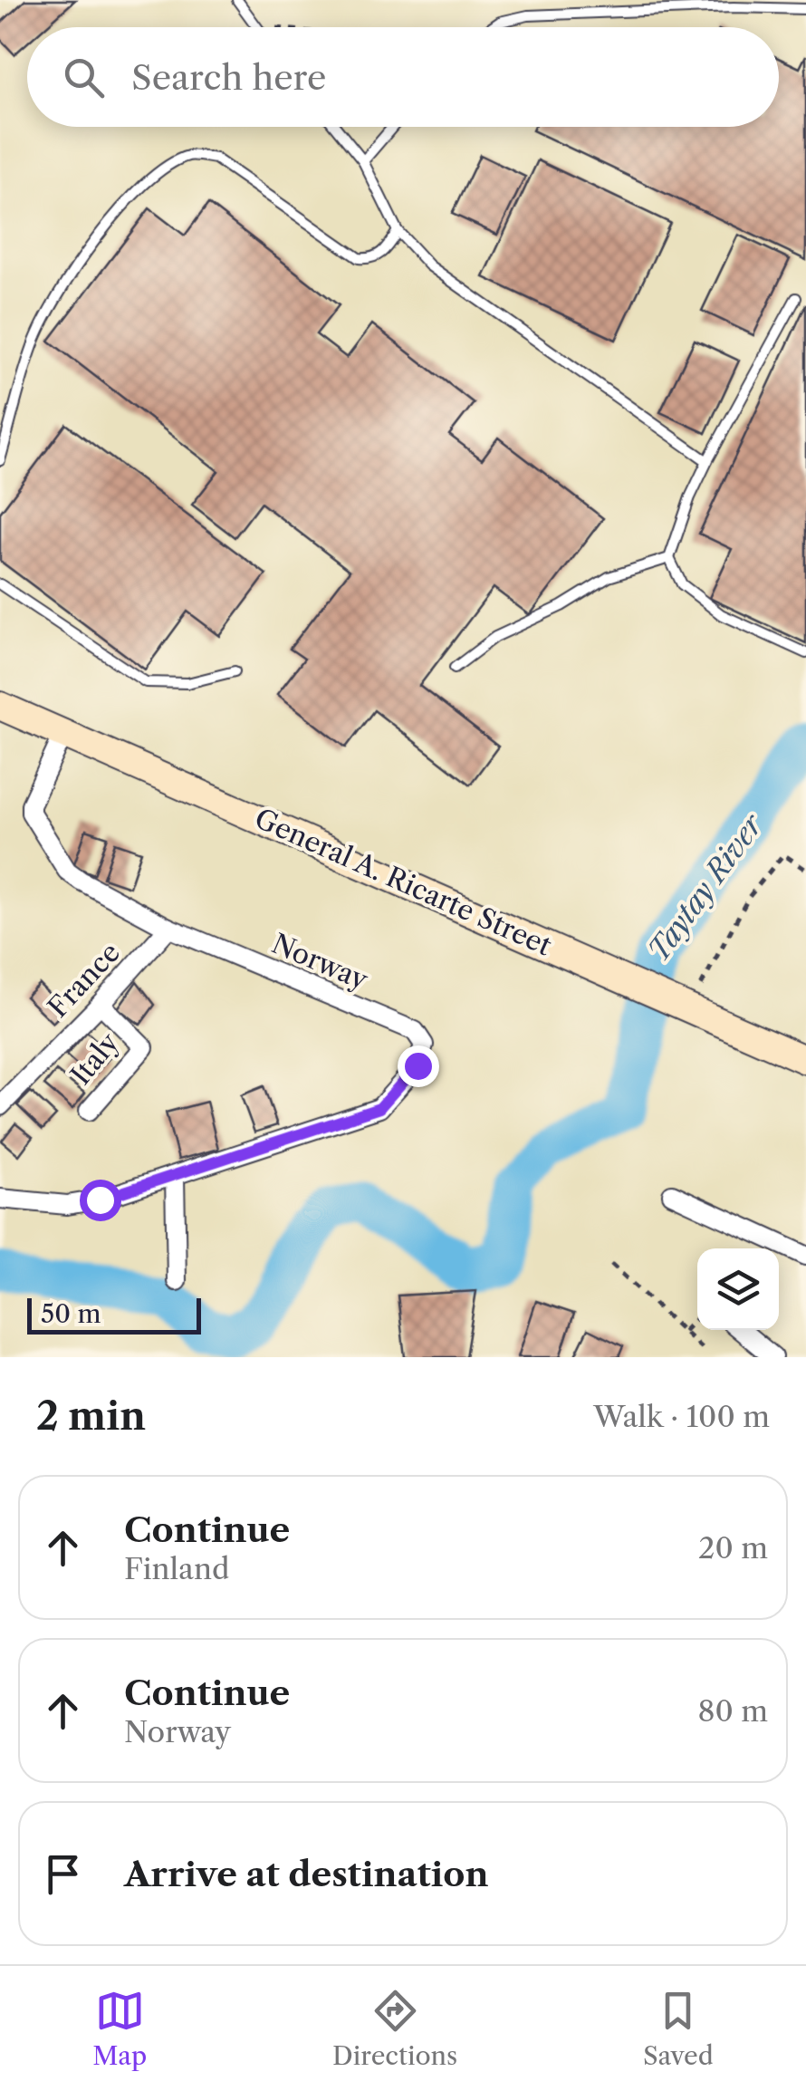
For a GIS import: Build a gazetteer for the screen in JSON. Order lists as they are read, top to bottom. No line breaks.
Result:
{"streets":{"street":["General A. Ricarte Street","Norway","France","Italy"]},"crossings":[["General A. Ricarte Street","Norway"],["Norway","France"],["France","Italy"]],"water":["Taytay River"],"scale_bar":"50 m","page":{"search":"Search here","scale":"50 m","heading":["2 min","Walk · 100 m"],"list":[["Continue","Finland","20 m"],["Continue","Norway","80 m"],"Arrive at destination"],"nav":["Map","Directions","Saved"]}}
